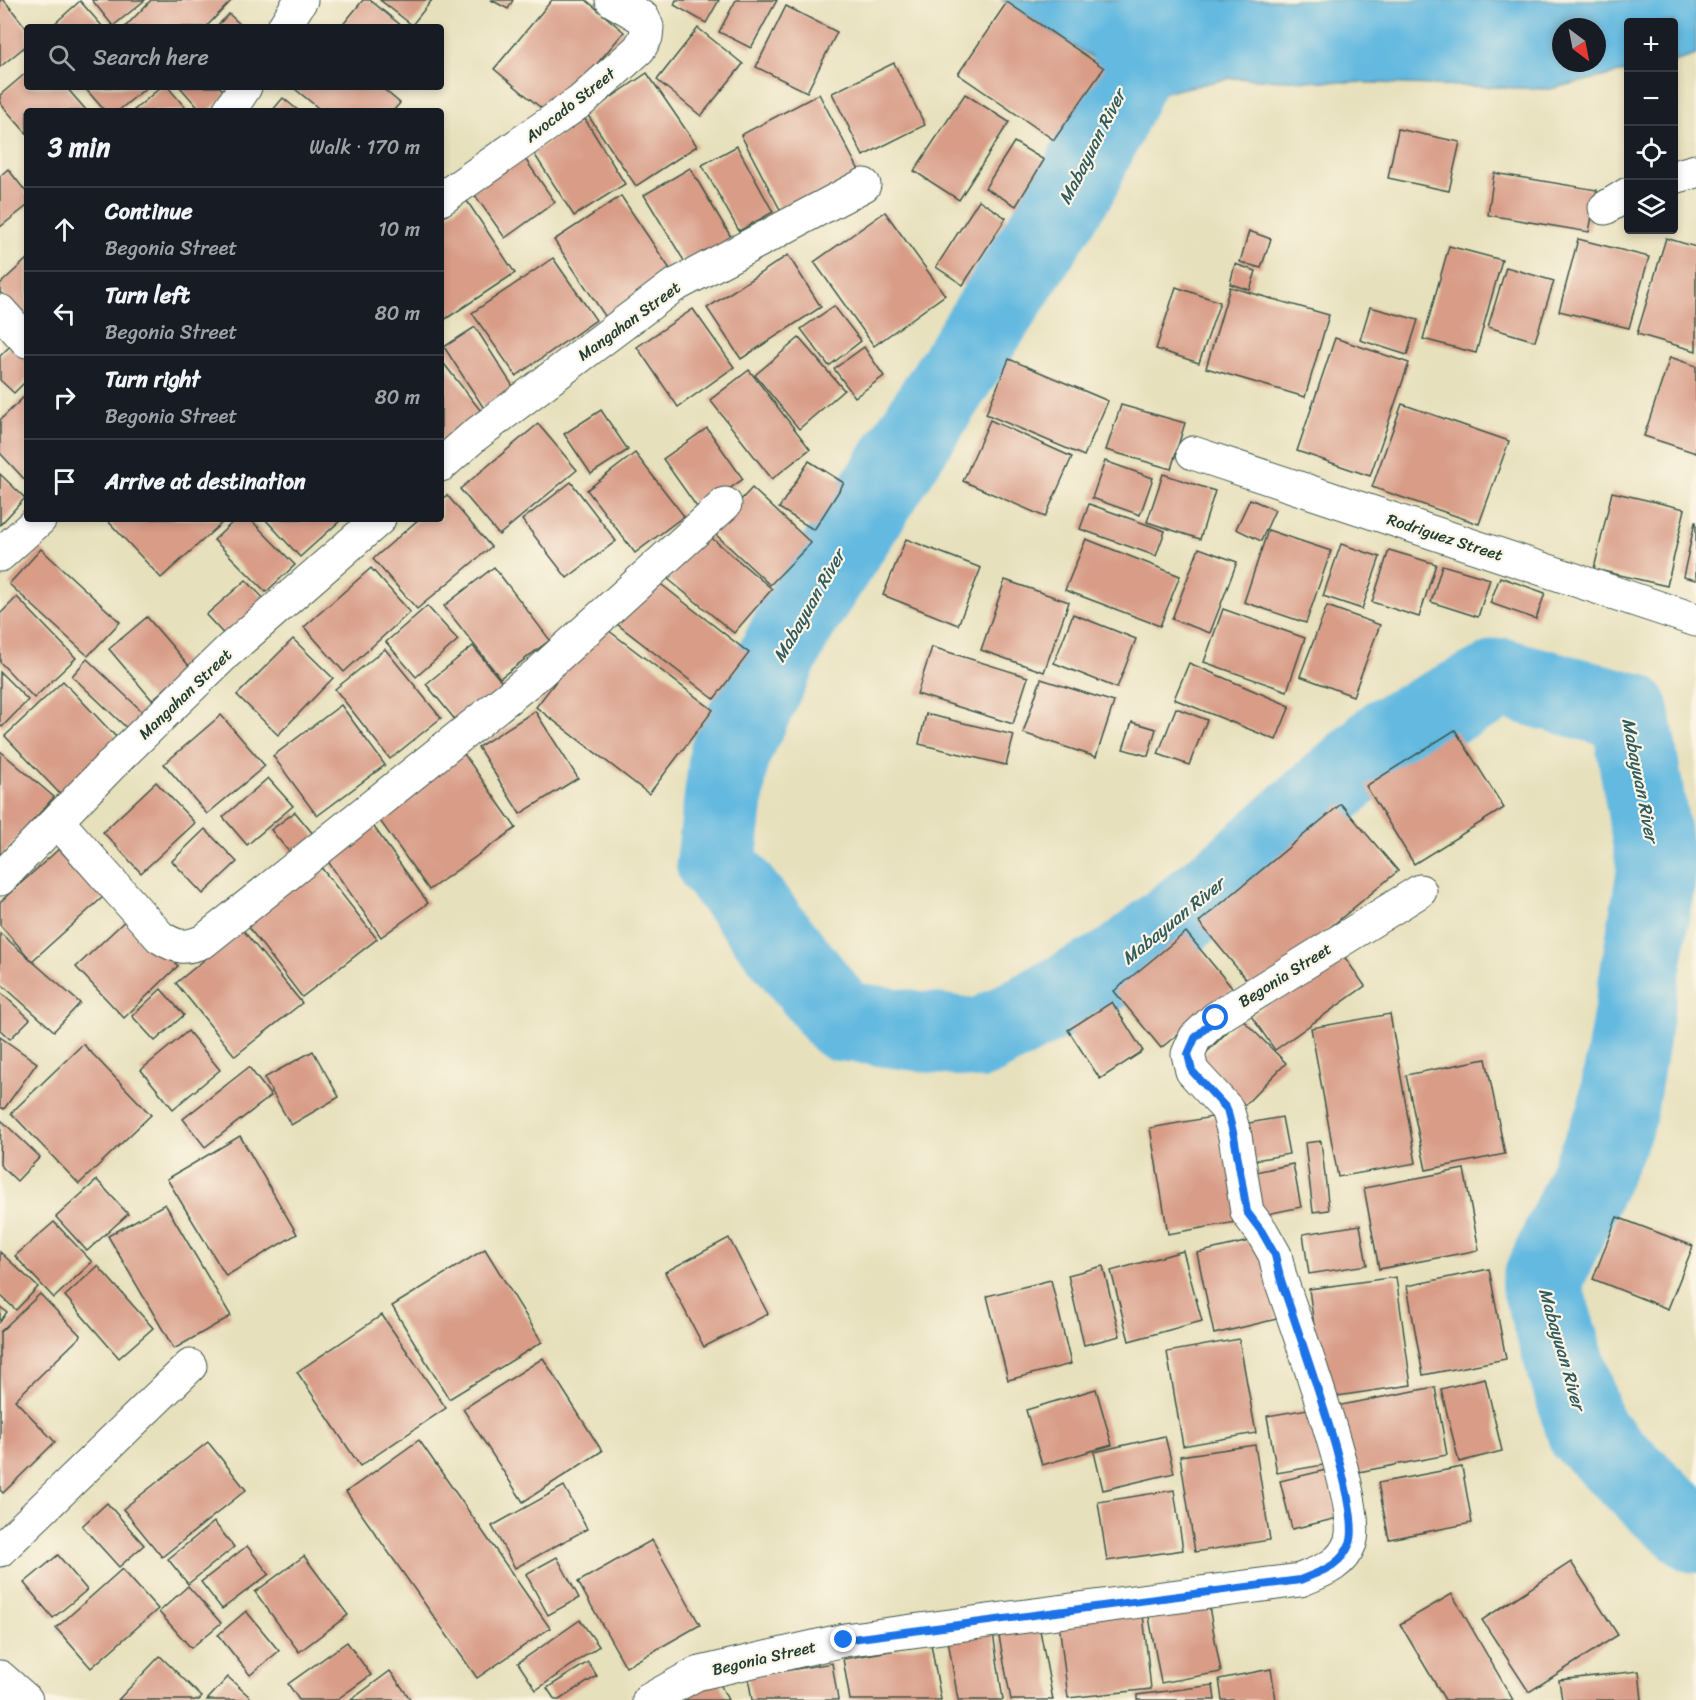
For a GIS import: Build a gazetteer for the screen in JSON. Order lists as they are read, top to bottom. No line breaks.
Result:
{"streets":{"street":["Avocado Street","Mangahan Street","Rodriguez Street","Begonia Street"]},"water":["Mabayuan River"],"north":"bottom right","page":{"map_buttons":["+","−"],"search":"Search here","heading":["3 min","Walk · 170 m"],"list":[["Continue","Begonia Street","10 m"],["Turn left","Begonia Street","80 m"],["Turn right","Begonia Street","80 m"],"Arrive at destination"]}}
